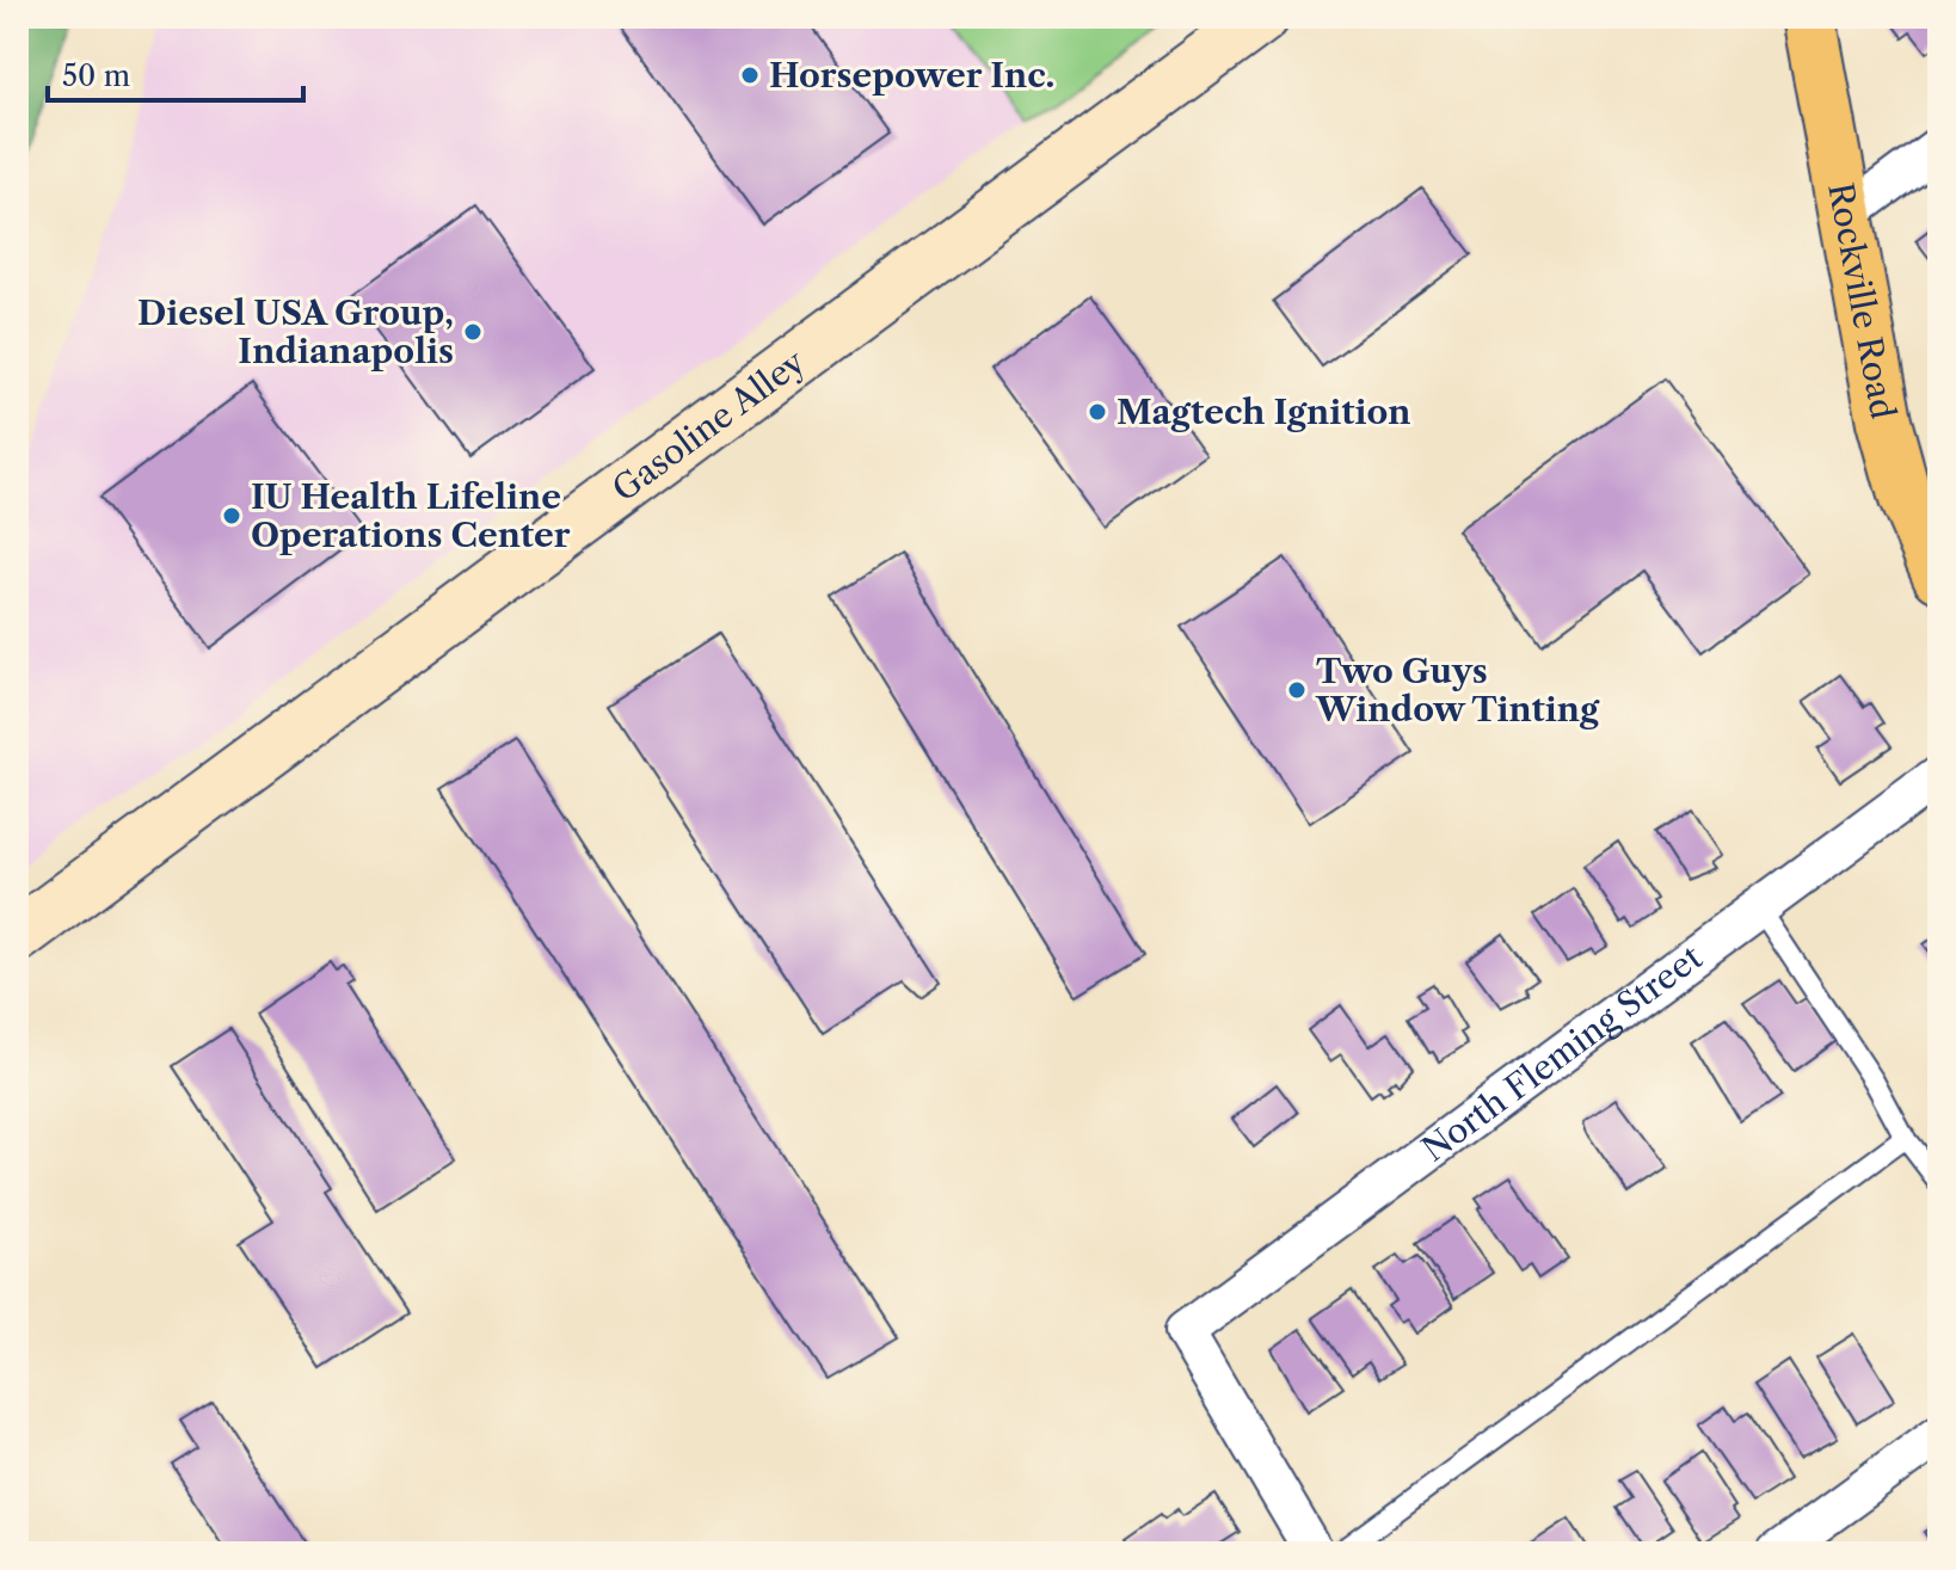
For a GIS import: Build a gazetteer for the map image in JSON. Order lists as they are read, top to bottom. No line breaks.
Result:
{"streets":{"main road":["Rockville Road"],"street":["Gasoline Alley","North Fleming Street"]},"places":["Horsepower Inc.","Diesel USA Group, Indianapolis","Magtech Ignition","IU Health Lifeline Operations Center","Two Guys Window Tinting"],"scale_bar":"50 m"}
